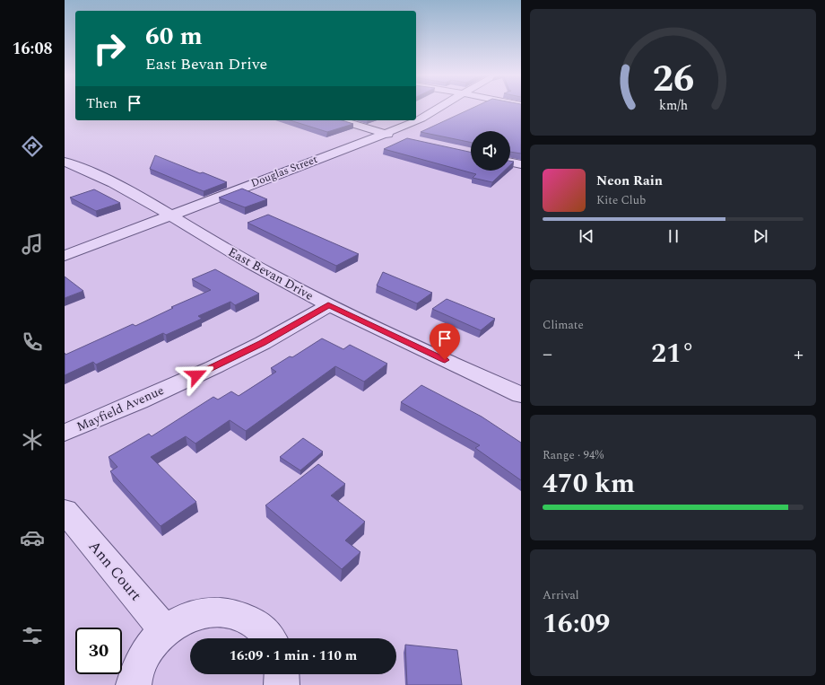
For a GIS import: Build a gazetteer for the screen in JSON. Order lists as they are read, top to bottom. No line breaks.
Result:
{"streets":{"street":["Douglas Street","East Bevan Drive","Mayfield Avenue","Ann Court"]},"crossings":[["Douglas Street","East Bevan Drive"],["East Bevan Drive","Mayfield Avenue"]],"page":{"tabs":"16:08","turn":["60 m","East Bevan Drive"],"then":"Then","song":["Neon Rain","Kite Club"],"tile":["Climate",["Range · 94%","470 km"],["Arrival","16:09"]],"heat":["−","21°","+"],"limit":"30","trip":"16:09 · 1 min · 110 m","gauge":["26","km/h"]}}
